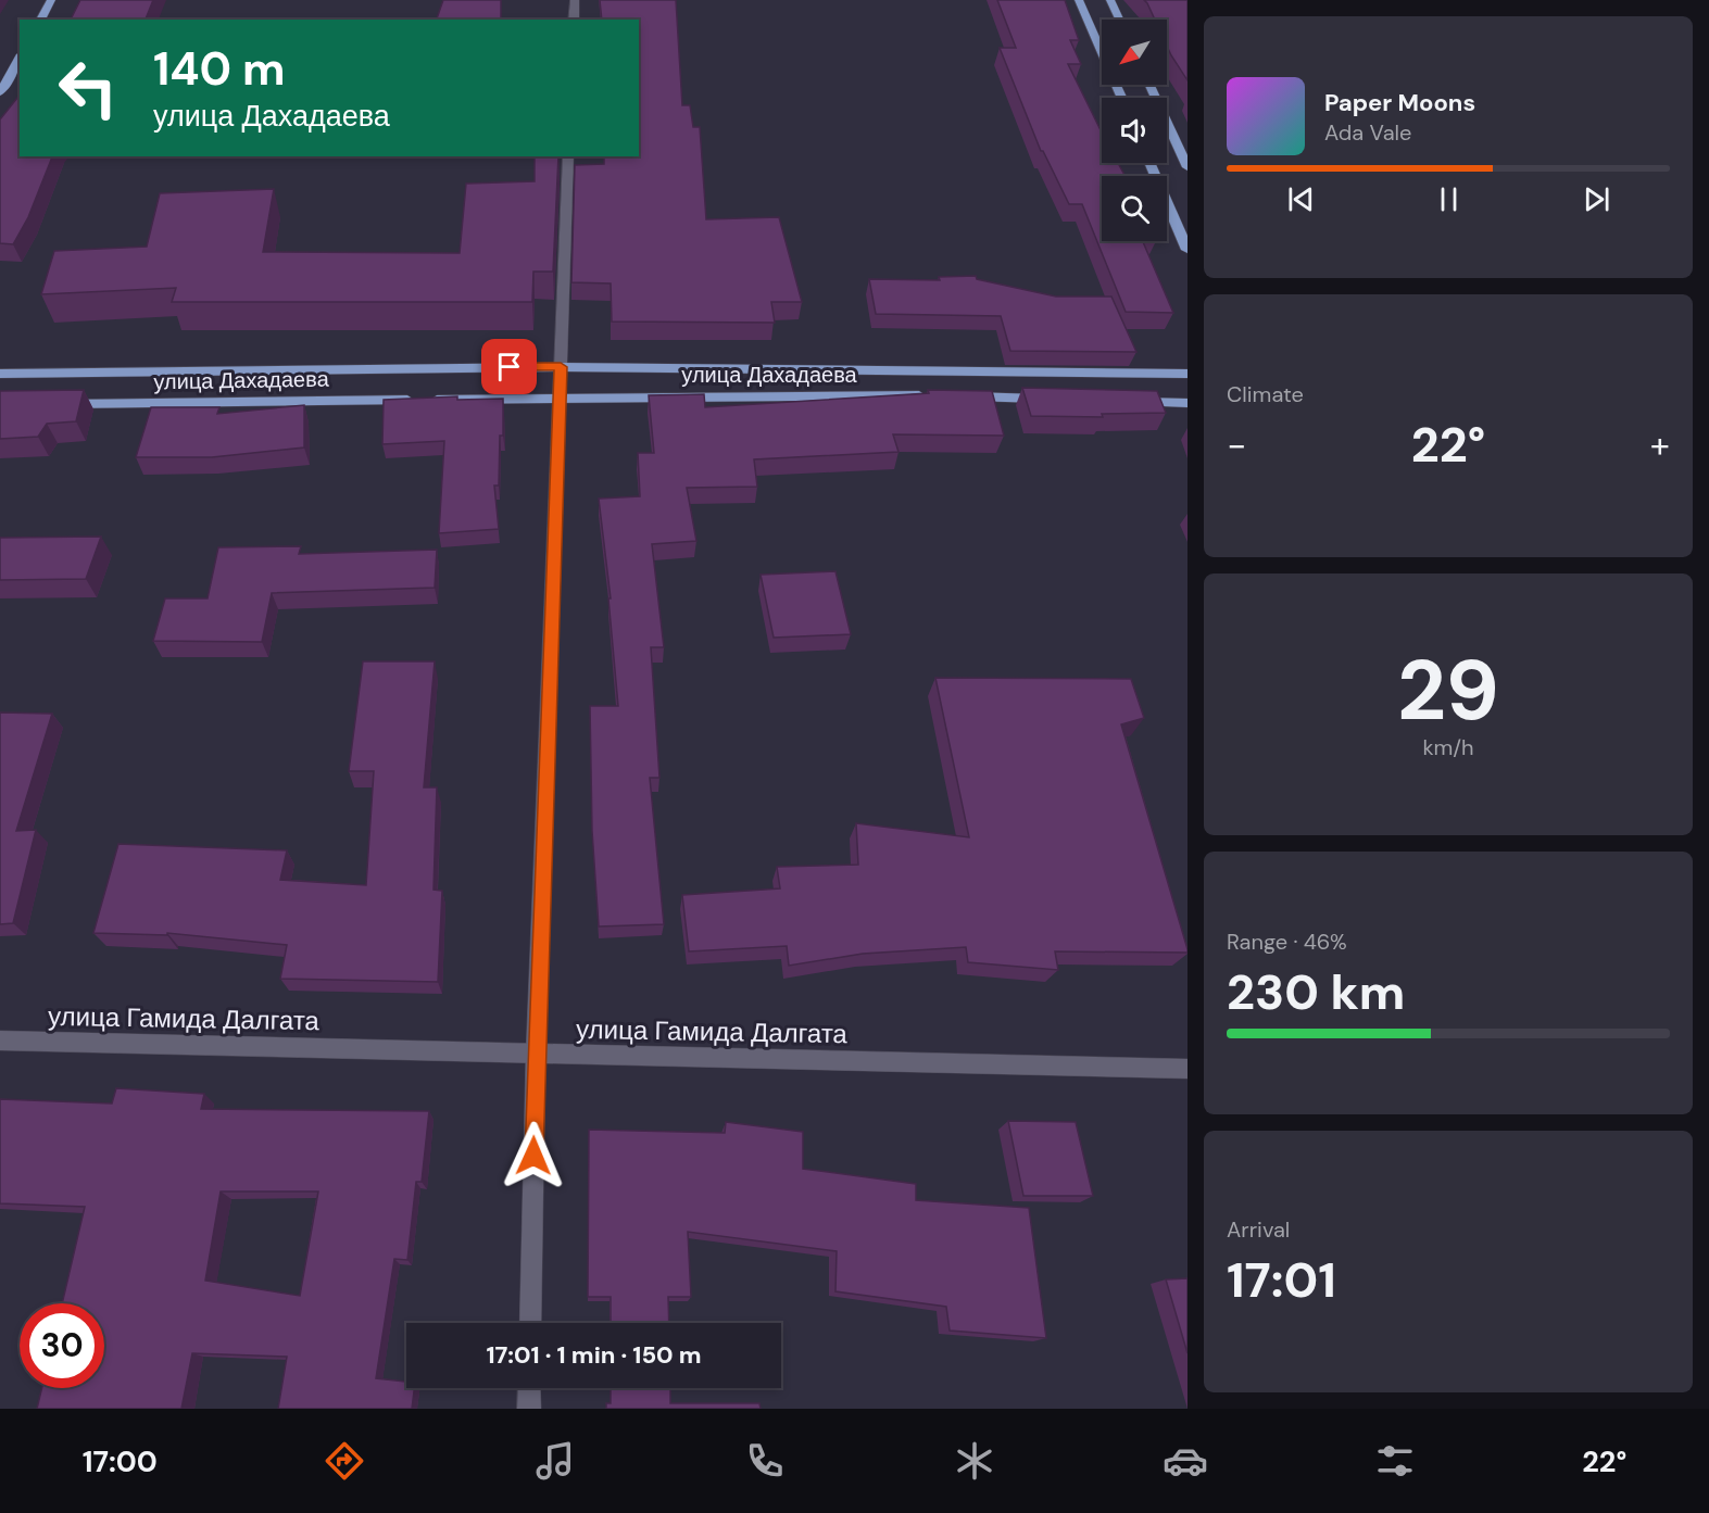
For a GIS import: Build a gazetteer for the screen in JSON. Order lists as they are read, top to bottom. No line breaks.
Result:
{"streets":{"main road":["улица Дахадаева"],"street":["улица Гамида Далгата"]},"north":"bottom left","page":{"turn":["140 m","улица Дахадаева"],"song":["Paper Moons","Ada Vale"],"tile":["Climate",["29","km/h"],["Range · 46%","230 km"],["Arrival","17:01"]],"heat":["−","22°","+"],"limit":"30","trip":"17:01 · 1 min · 150 m","tabs":["17:00","22°"]}}
